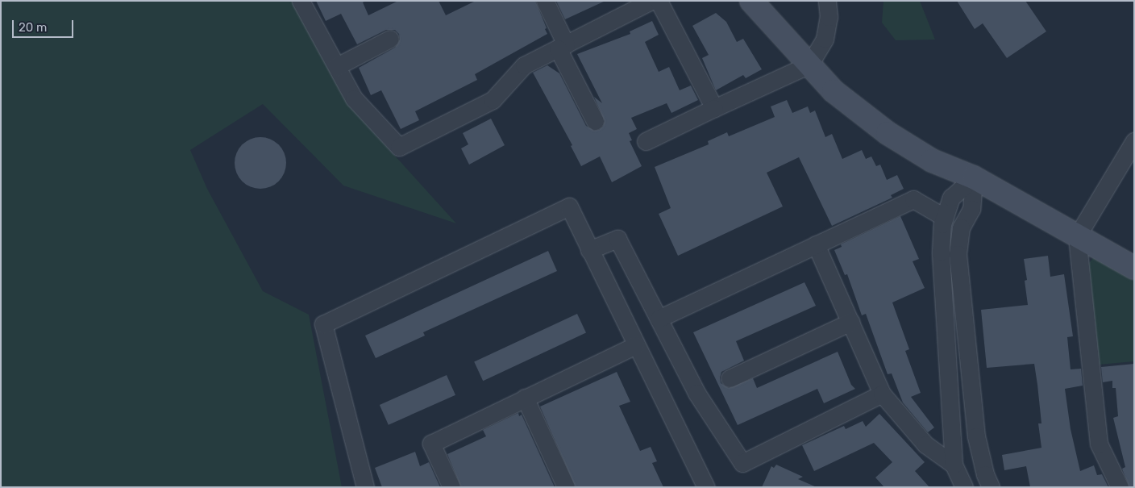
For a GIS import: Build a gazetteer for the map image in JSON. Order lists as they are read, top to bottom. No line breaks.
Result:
{"scale_bar":"20 m"}
